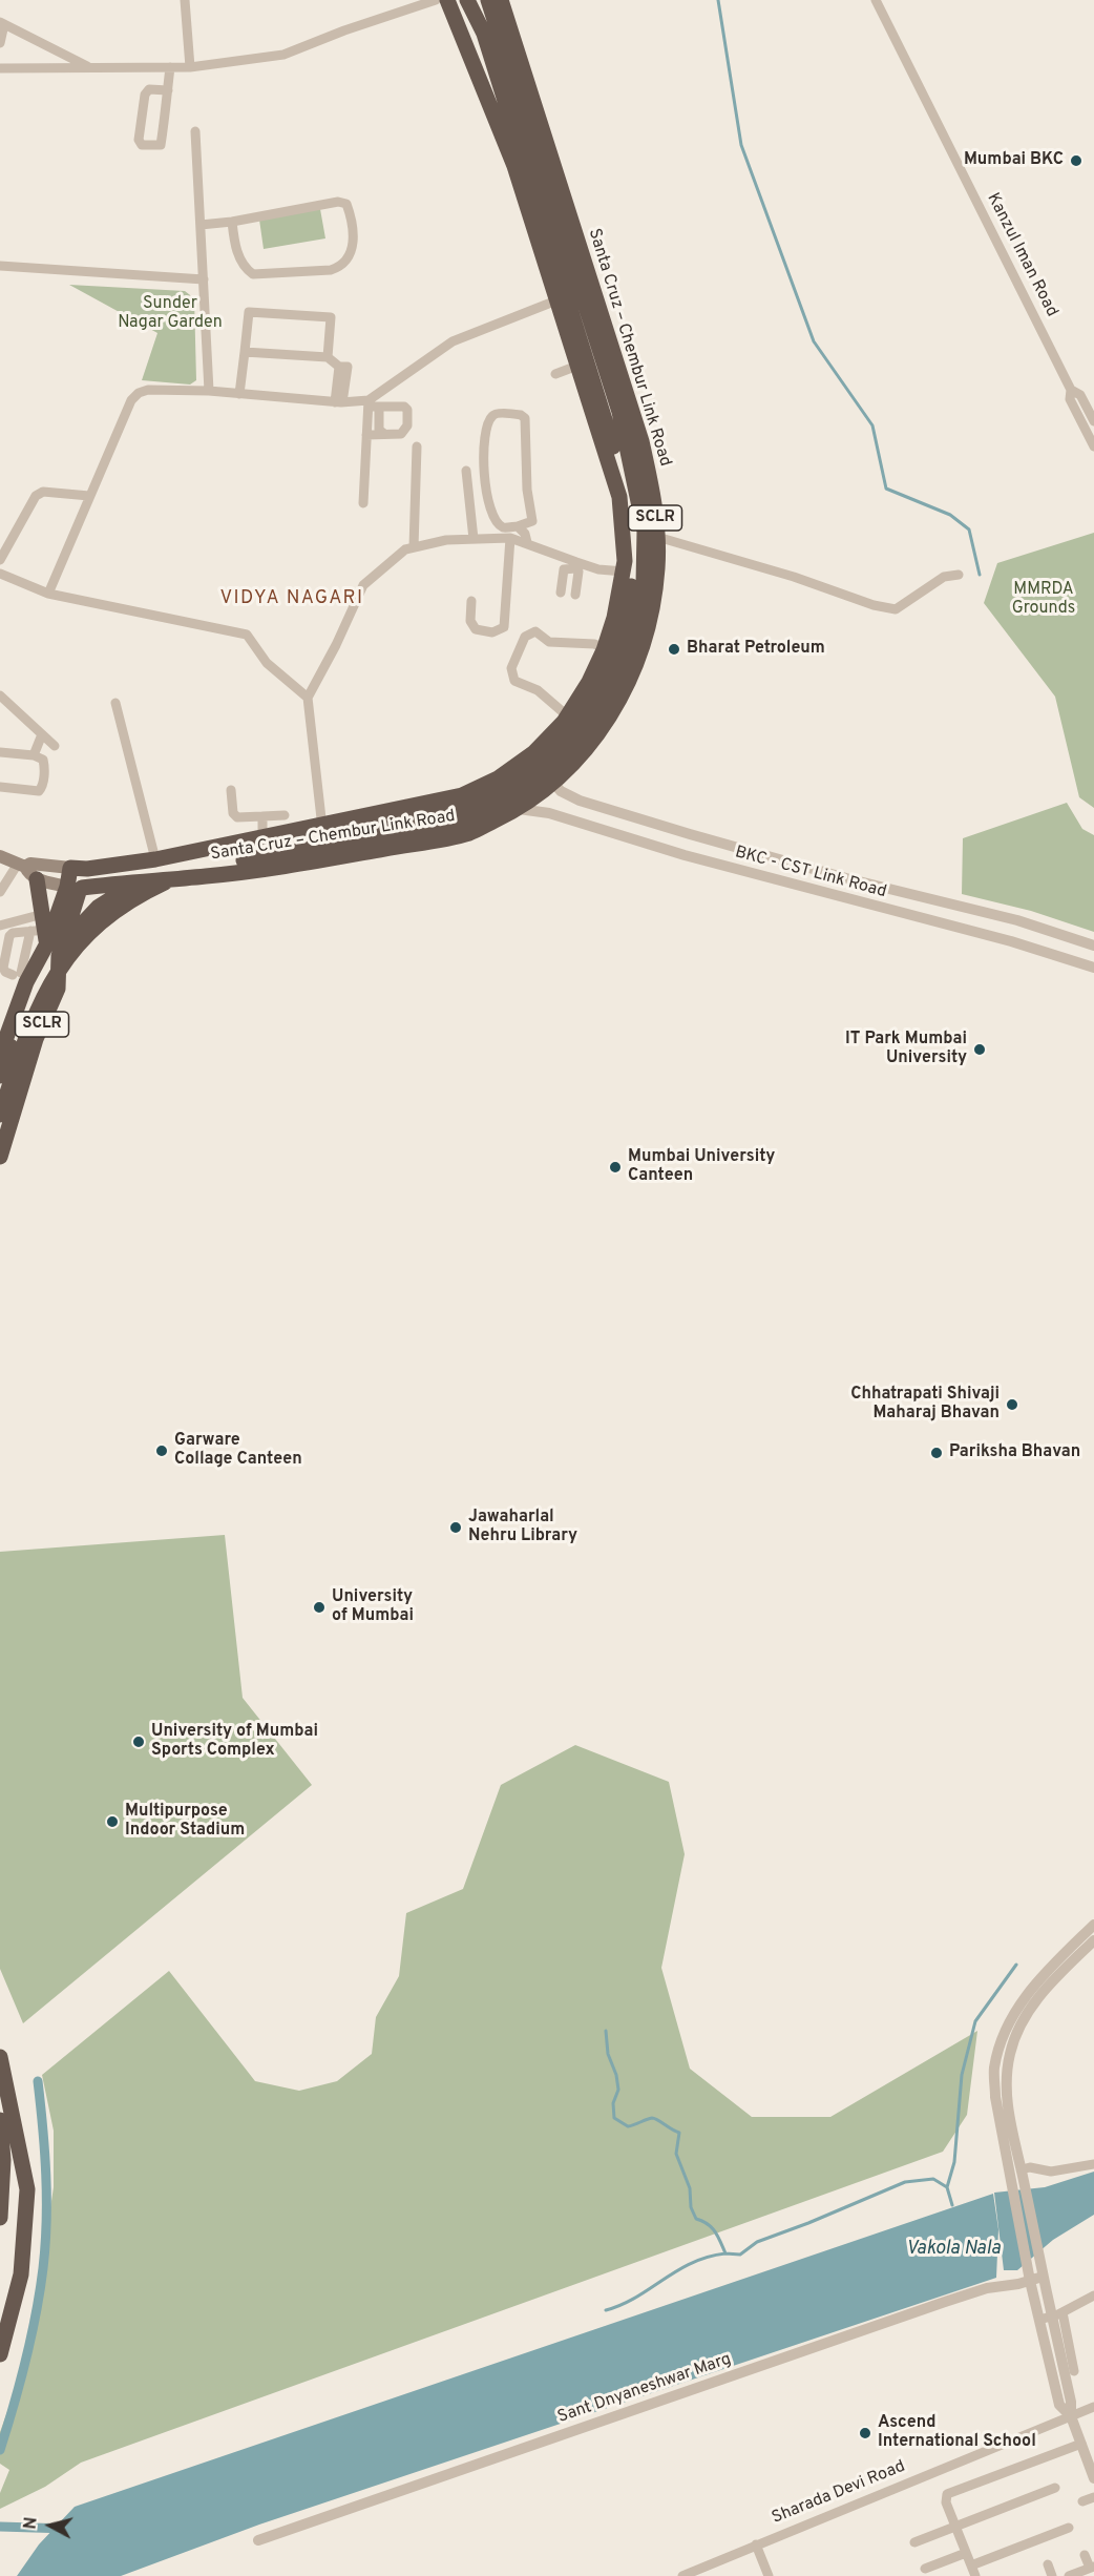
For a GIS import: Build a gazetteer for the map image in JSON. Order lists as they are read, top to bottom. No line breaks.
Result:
{"streets":{"highway":["Santa Cruz – Chembur Link Road","SCLR"],"street":["Kanzul Iman Road","BKC - CST Link Road","Sant Dnyaneshwar Marg","Sharada Devi Road"]},"crossings":[["Santa Cruz – Chembur Link Road","SCLR"],["Santa Cruz – Chembur Link Road","BKC - CST Link Road"]],"districts":["VIDYA NAGARI"],"water":["Vakola Nala"],"parks":["Sunder Nagar Garden","MMRDA Grounds"],"places":["Mumbai BKC","Bharat Petroleum","IT Park Mumbai University","Mumbai University Canteen","Chhatrapati Shivaji Maharaj Bhavan","Garware Collage Canteen","Pariksha Bhavan","Jawaharlal Nehru Library","University of Mumbai","University of Mumbai Sports Complex","Multipurpose Indoor Stadium","Ascend International School"],"north":"left"}
